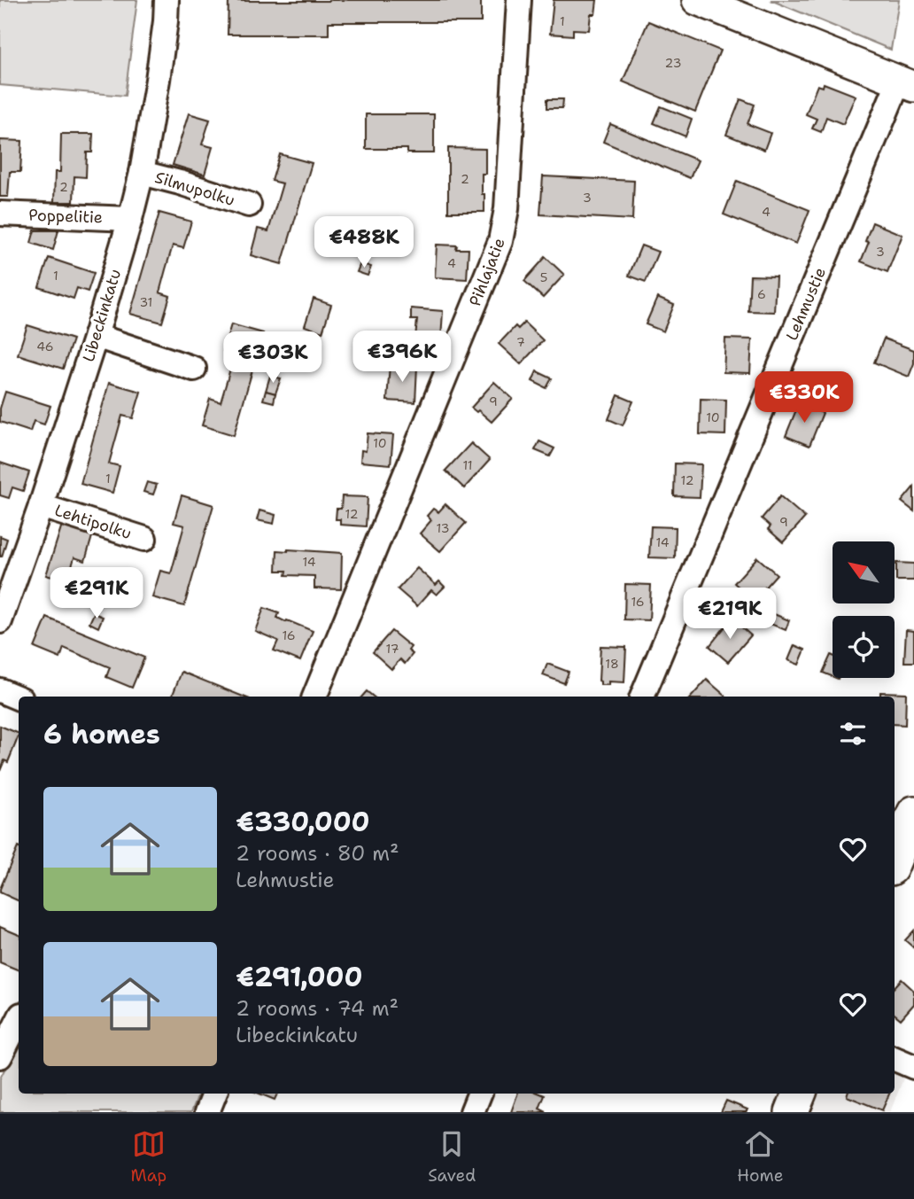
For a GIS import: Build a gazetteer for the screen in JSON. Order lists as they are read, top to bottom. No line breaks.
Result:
{"streets":{"street":["Silmupolku","Poppelitie","Pihlajatie","Lehmustie","Libeckinkatu","Lehtipolku"]},"crossings":[["Silmupolku","Libeckinkatu"],["Poppelitie","Libeckinkatu"],["Libeckinkatu","Lehtipolku"]],"house_numbers":["1","23","2","2","3","4","3","4","1","5","6","31","7","46","9","10","10","11","1","12","12","9","13","14","14","16","16","17","18"],"north":"top left","page":{"price":["€488K","€396K","€303K","€330K","€291K","€219K"],"heading":"6 homes","list":[{"name":"€330,000","note":"2 rooms · 80 m² · Lehmustie"},{"name":"€291,000","note":"2 rooms · 74 m² · Libeckinkatu"}],"tabs":["Map","Saved","Home"]}}
